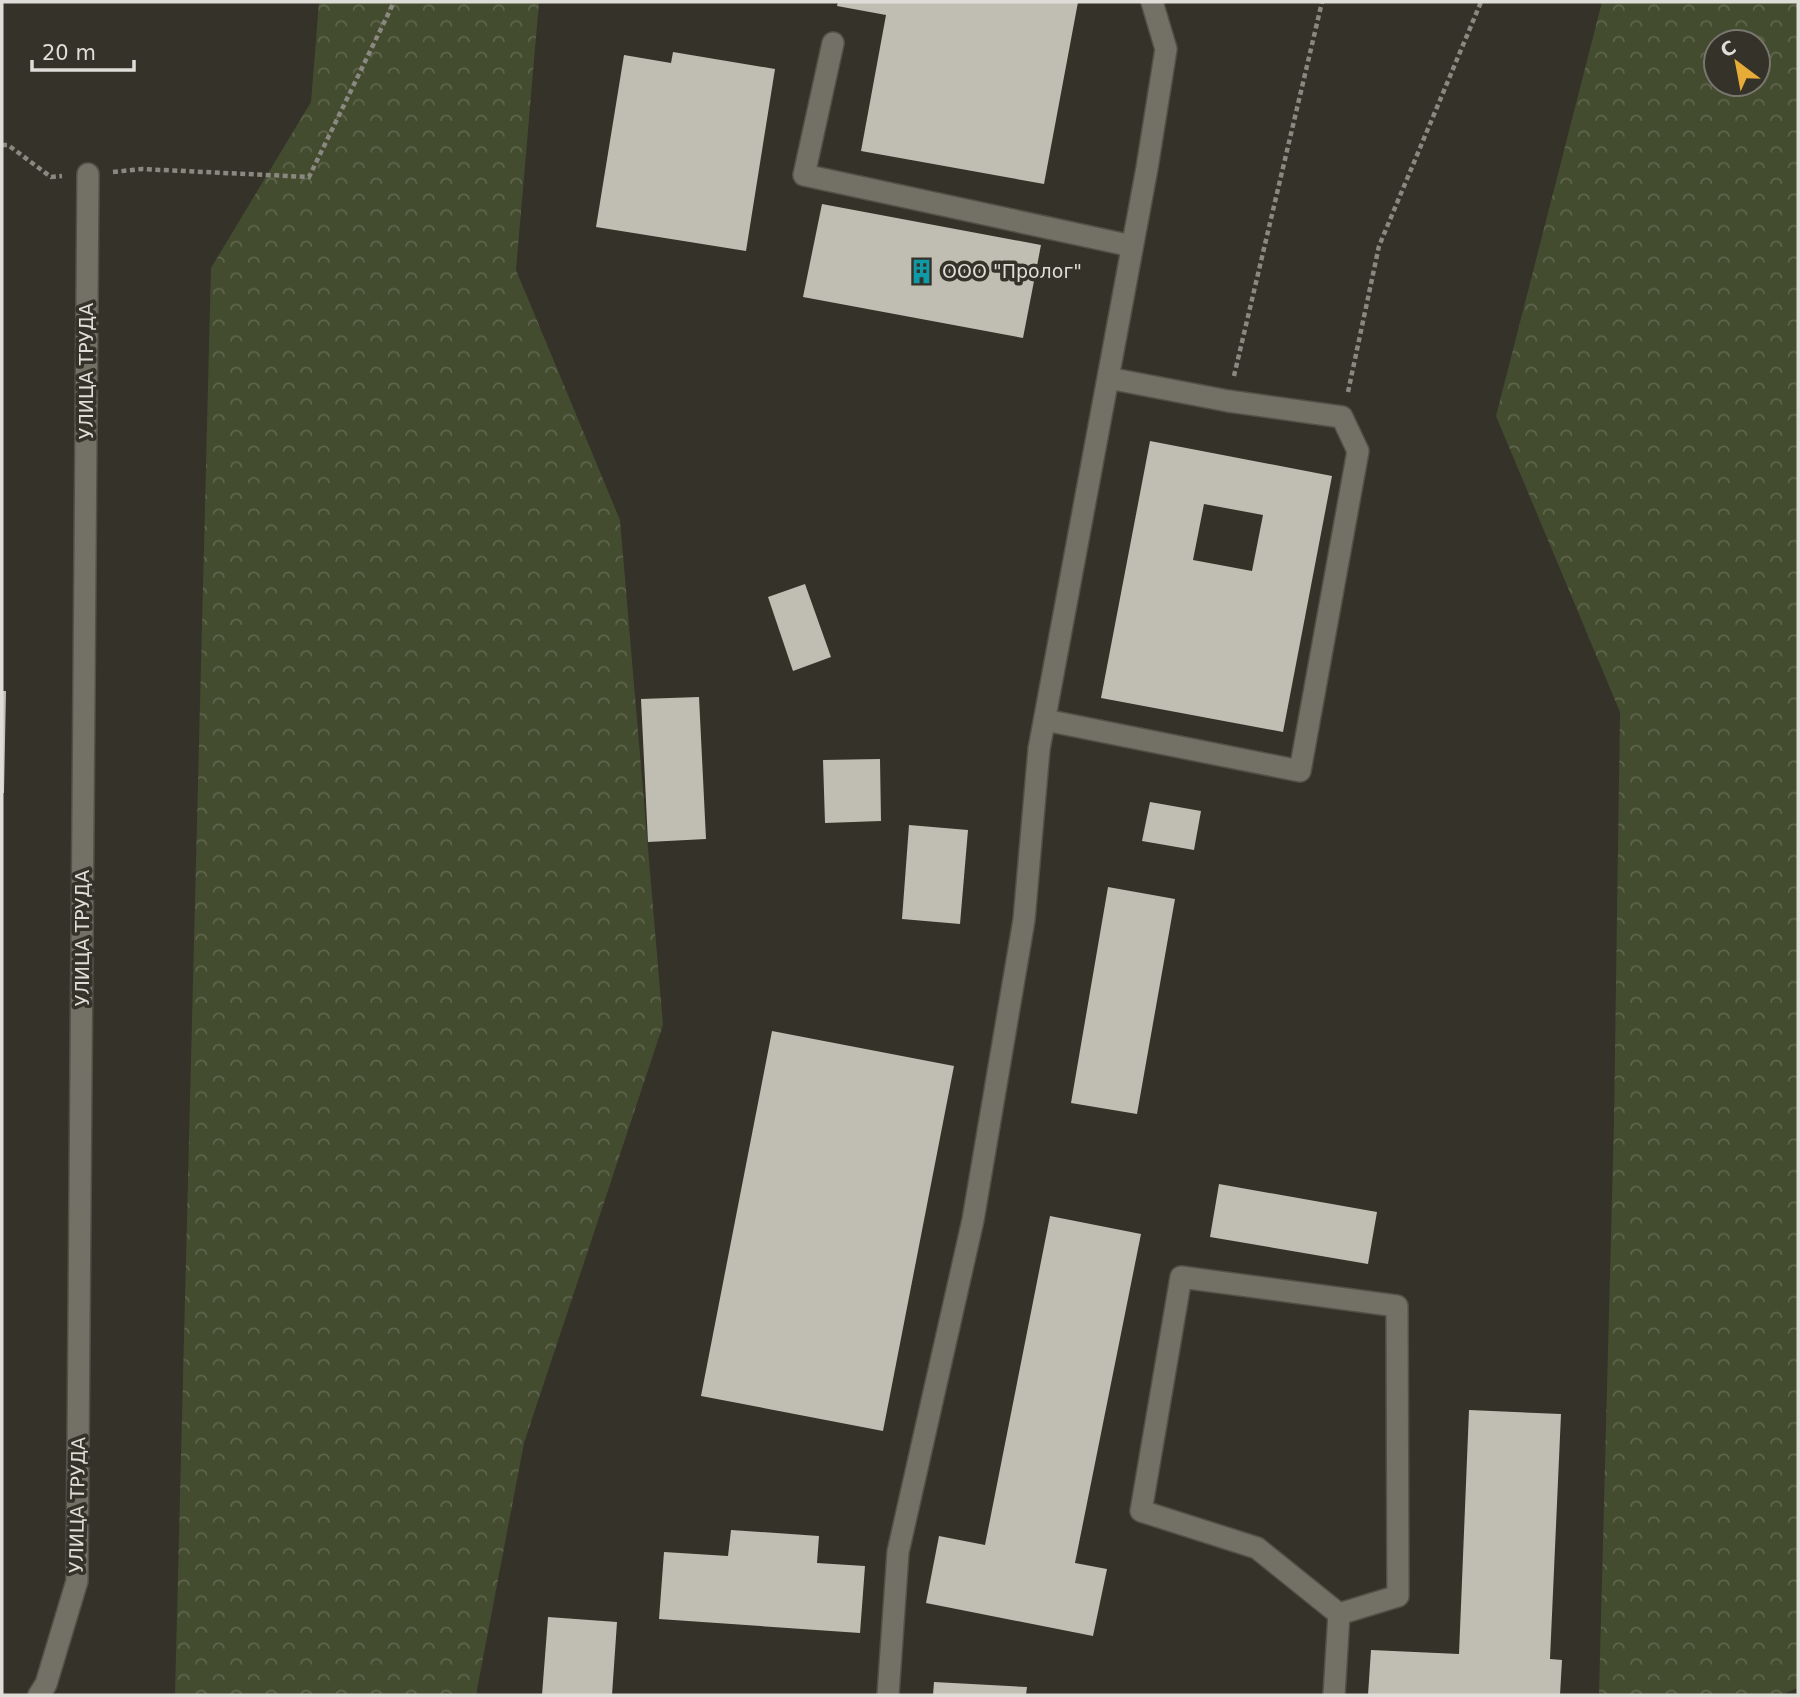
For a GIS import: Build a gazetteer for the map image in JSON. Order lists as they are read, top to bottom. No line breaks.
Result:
{"streets":{"street":["УЛИЦА ТРУДА"]},"places":{"building":["ООО \"Пролог\""]},"scale_bar":"20 m","north":"top left"}
